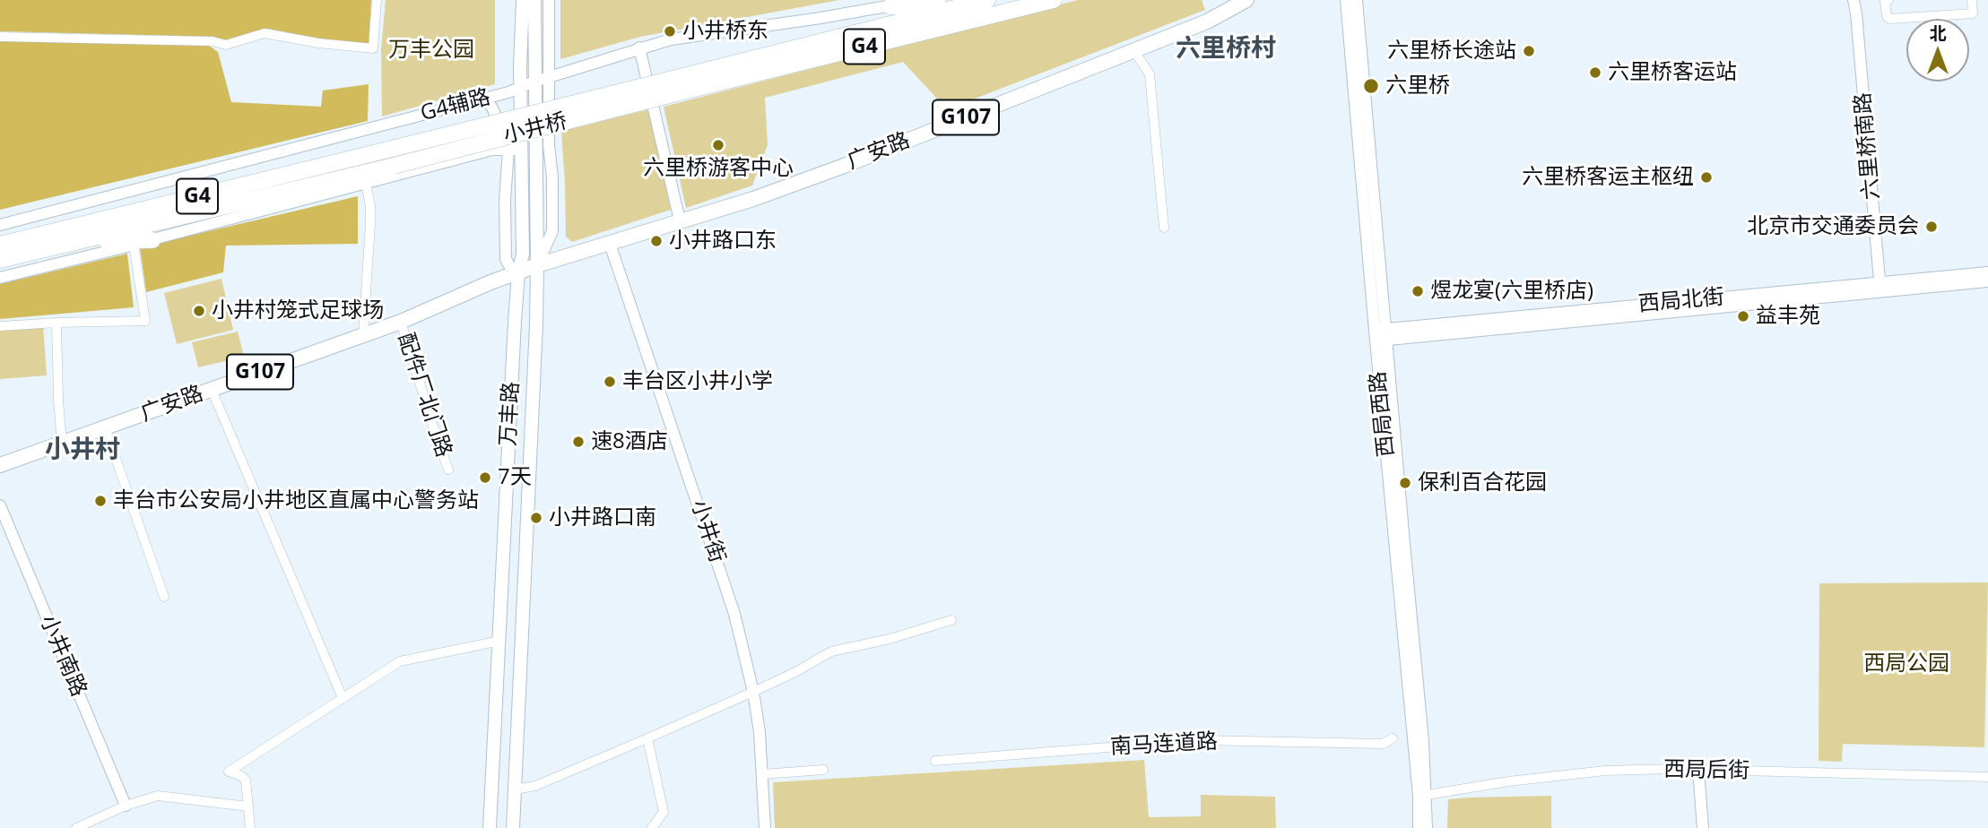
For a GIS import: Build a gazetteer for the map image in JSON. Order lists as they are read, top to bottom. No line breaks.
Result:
{"streets":{"highway":["G4","G107","小井桥","广安路"],"main road":["万丰路"],"street":["G4辅路","六里桥南路","西局北街","配件厂北门路","西局西路","小井街","小井南路","南马连道路","西局后街"]},"crossings":[["G4","小井桥"],["G4辅路","万丰路"],["G107","广安路"],["G107","万丰路"],["六里桥南路","西局北街"],["广安路","配件厂北门路"],["广安路","万丰路"],["广安路","小井街"],["西局北街","西局西路"],["西局西路","西局后街"]],"districts":["六里桥村","小井村"],"parks":["万丰公园","西局公园"],"places":["小井桥东","六里桥长途站","六里桥客运站","六里桥","六里桥游客中心","六里桥客运主枢纽","北京市交通委员会","小井路口东","煜龙宴(六里桥店)","小井村笼式足球场","益丰苑","丰台区小井小学","速8酒店","7天","保利百合花园","丰台市公安局小井地区直属中心警务站","小井路口南"],"north":"top"}
